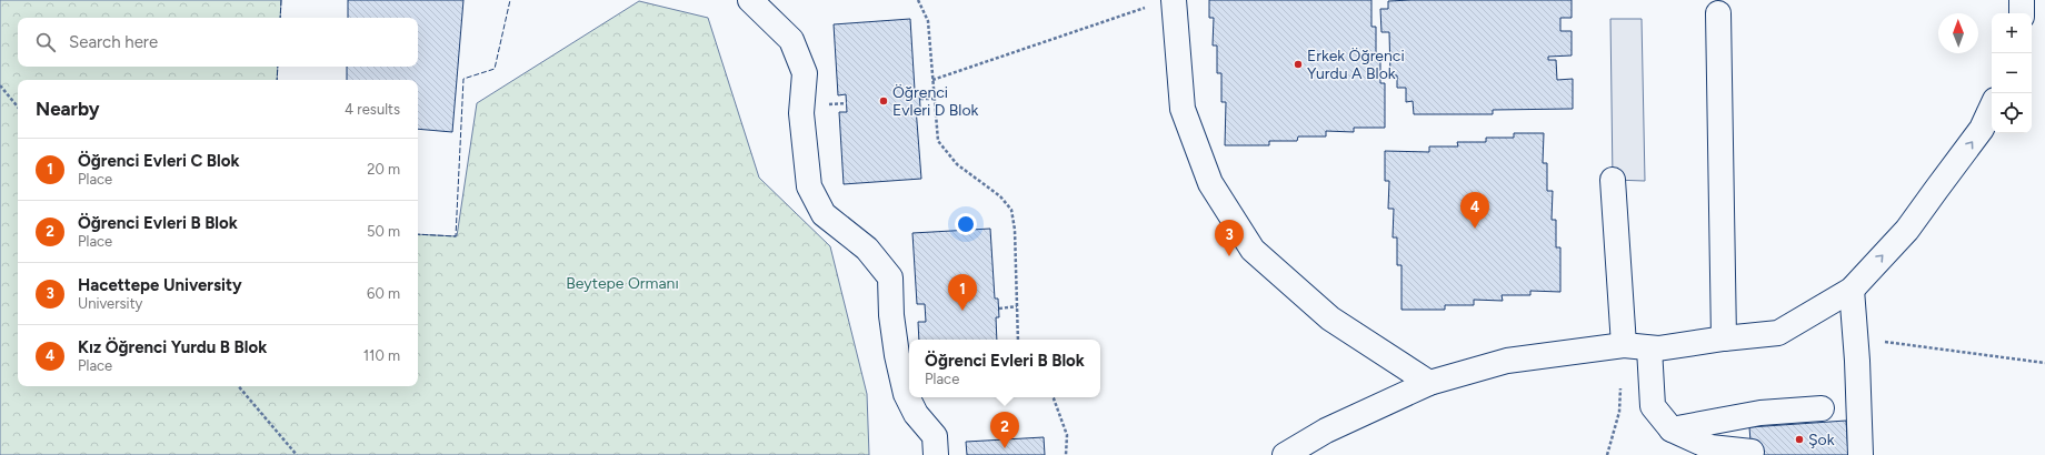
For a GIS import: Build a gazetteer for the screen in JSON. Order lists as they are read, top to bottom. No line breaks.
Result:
{"parks":["Beytepe Ormanı"],"places":["Erkek Öğrenci Yurdu A Blok","Öğrenci Evleri D Blok","Şok"],"north":"top","page":{"map_buttons":["+","−"],"search":"Search here","heading":["Nearby","4 results"],"list":[{"mark":"1","name":"Öğrenci Evleri C Blok","note":"Place","value":"20 m"},{"mark":"2","name":"Öğrenci Evleri B Blok","note":"Place","value":"50 m"},{"mark":"3","name":"Hacettepe University","note":"University","value":"60 m"},{"mark":"4","name":"Kız Öğrenci Yurdu B Blok","note":"Place","value":"110 m"}],"pins":["4","3","1","2"],"popup":["Öğrenci Evleri B Blok","Place"]}}
